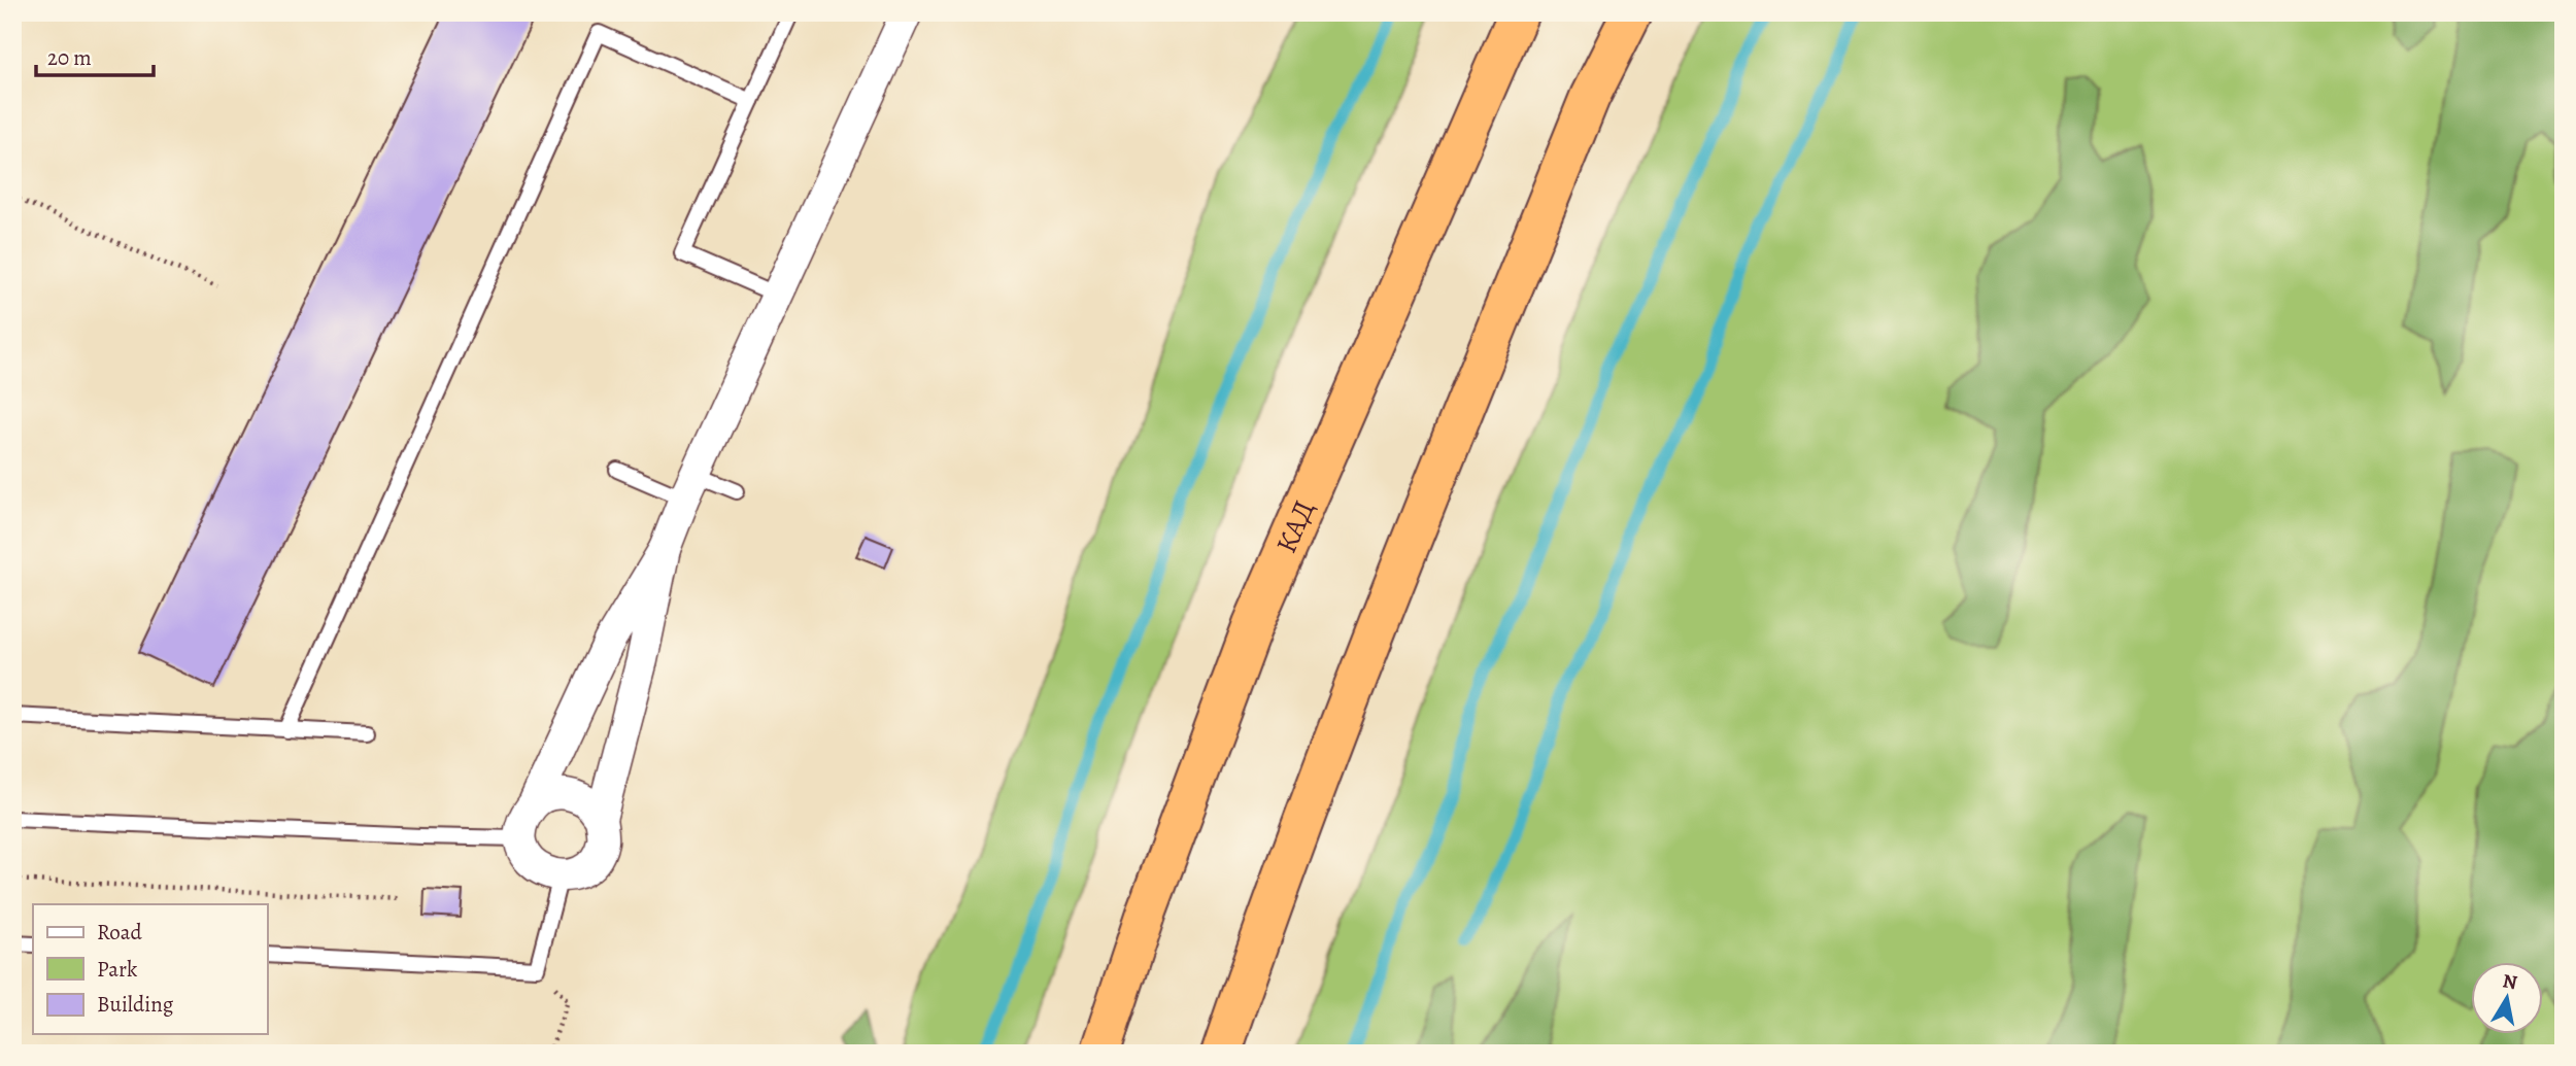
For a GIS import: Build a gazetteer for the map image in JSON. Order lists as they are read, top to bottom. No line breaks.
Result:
{"streets":{"highway":["КАД"]},"legend":["Road","Park","Building"],"scale_bar":"20 m","north":"top"}
